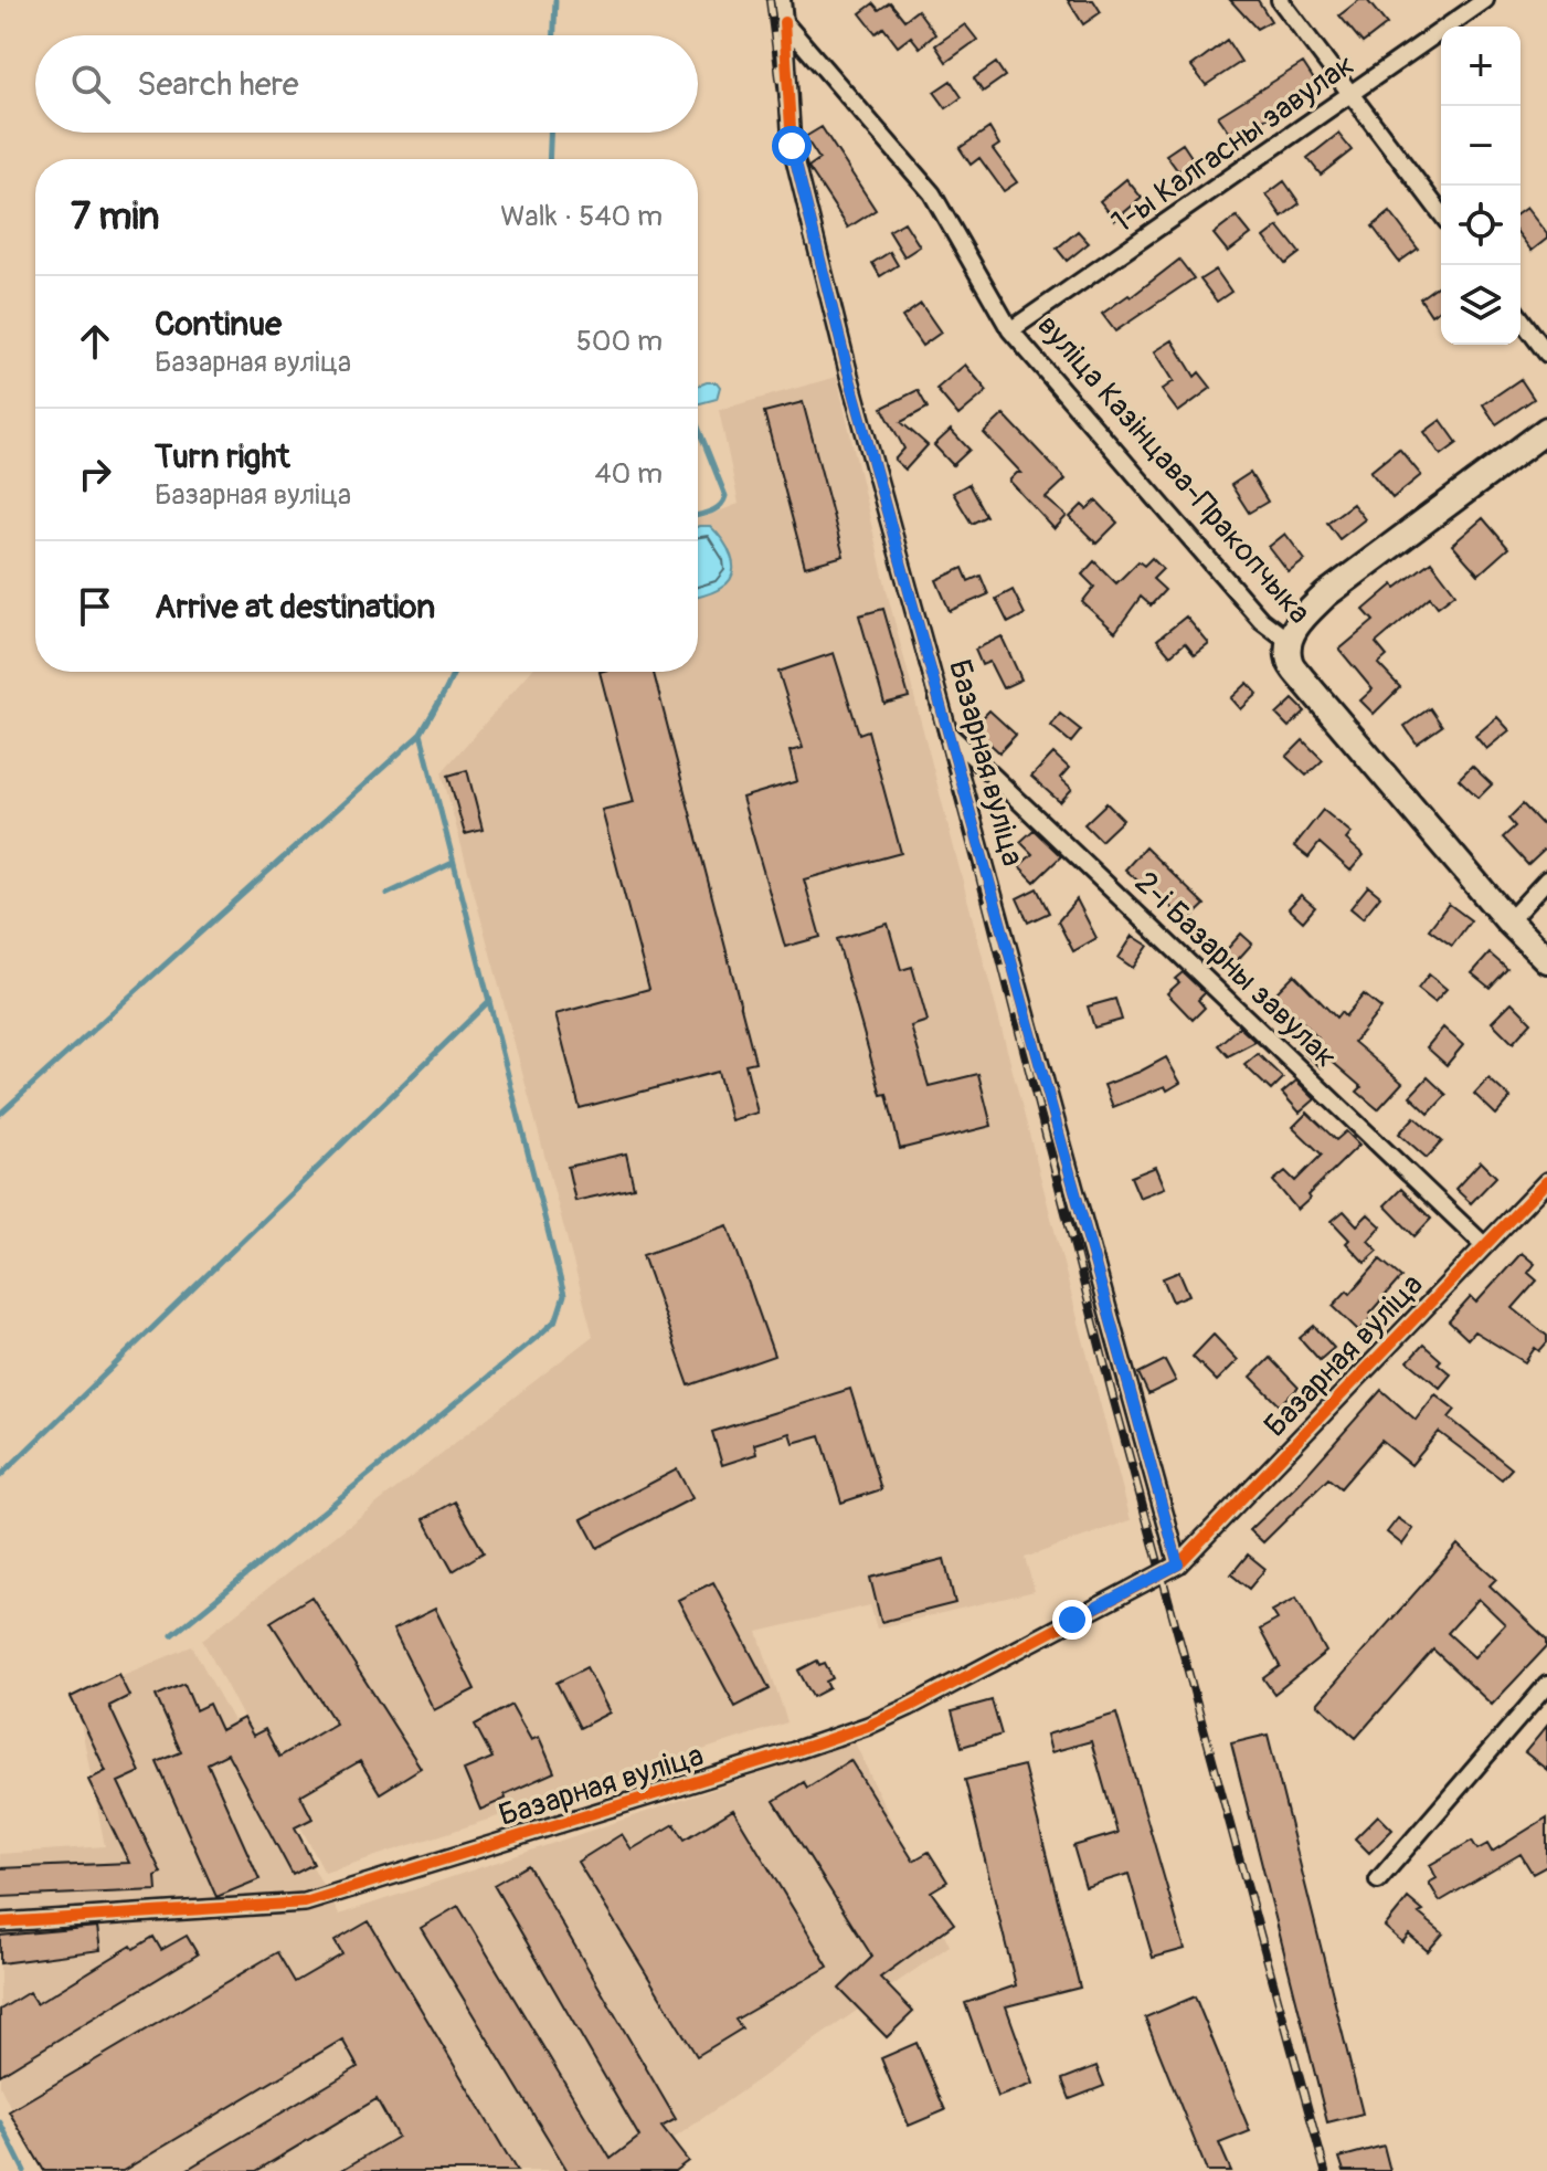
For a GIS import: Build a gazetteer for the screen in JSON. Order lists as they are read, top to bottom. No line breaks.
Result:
{"streets":{"street":["1-ы Калгасны завулак","вуліца Казінцава-Пракопчыка","Базарная вуліца","2-і Базарны завулак"]},"crossings":[["1-ы Калгасны завулак","вуліца Казінцава-Пракопчыка"],["вуліца Казінцава-Пракопчыка","Базарная вуліца"],["Базарная вуліца","2-і Базарны завулак"]],"page":{"map_buttons":["+","−"],"search":"Search here","heading":["7 min","Walk · 540 m"],"list":[["Continue","Базарная вуліца","500 m"],["Turn right","Базарная вуліца","40 m"],"Arrive at destination"]}}
